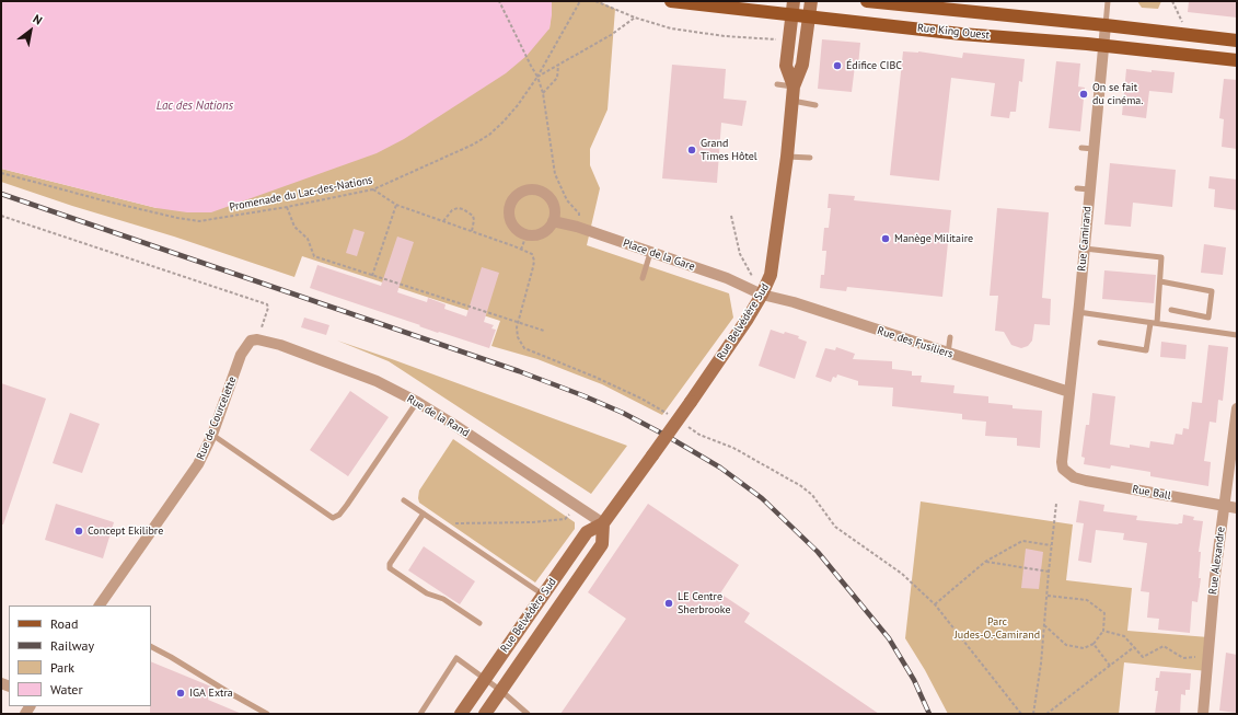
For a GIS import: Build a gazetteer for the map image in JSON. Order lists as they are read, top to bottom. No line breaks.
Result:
{"streets":{"main road":["Rue King Ouest","Rue Belvédère Sud"],"street":["Rue Camirand","Place de la Gare","Rue des Fusiliers","Rue de la Rand","Rue de Courcelette","Rue Ball","Rue Alexandre"],"path":["Promenade du Lac-des-Nations"]},"crossings":[["Rue King Ouest","Rue Camirand"],["Rue King Ouest","Rue Belvédère Sud"],["Rue Camirand","Rue des Fusiliers"],["Rue Camirand","Rue Ball"],["Place de la Gare","Rue Belvédère Sud"],["Place de la Gare","Rue des Fusiliers"],["Rue Belvédère Sud","Rue des Fusiliers"],["Rue Belvédère Sud","Rue de la Rand"],["Rue de la Rand","Rue de Courcelette"],["Rue Ball","Rue Alexandre"]],"water":["Lac des Nations"],"parks":["Parc Judes-O.-Camirand"],"places":["Édifice CIBC","On se fait du cinéma.","Grand Times Hôtel","Manège Militaire","Concept Ekilibre","LE Centre Sherbrooke","IGA Extra"],"legend":["Road","Railway","Park","Water"],"north":"top right"}
